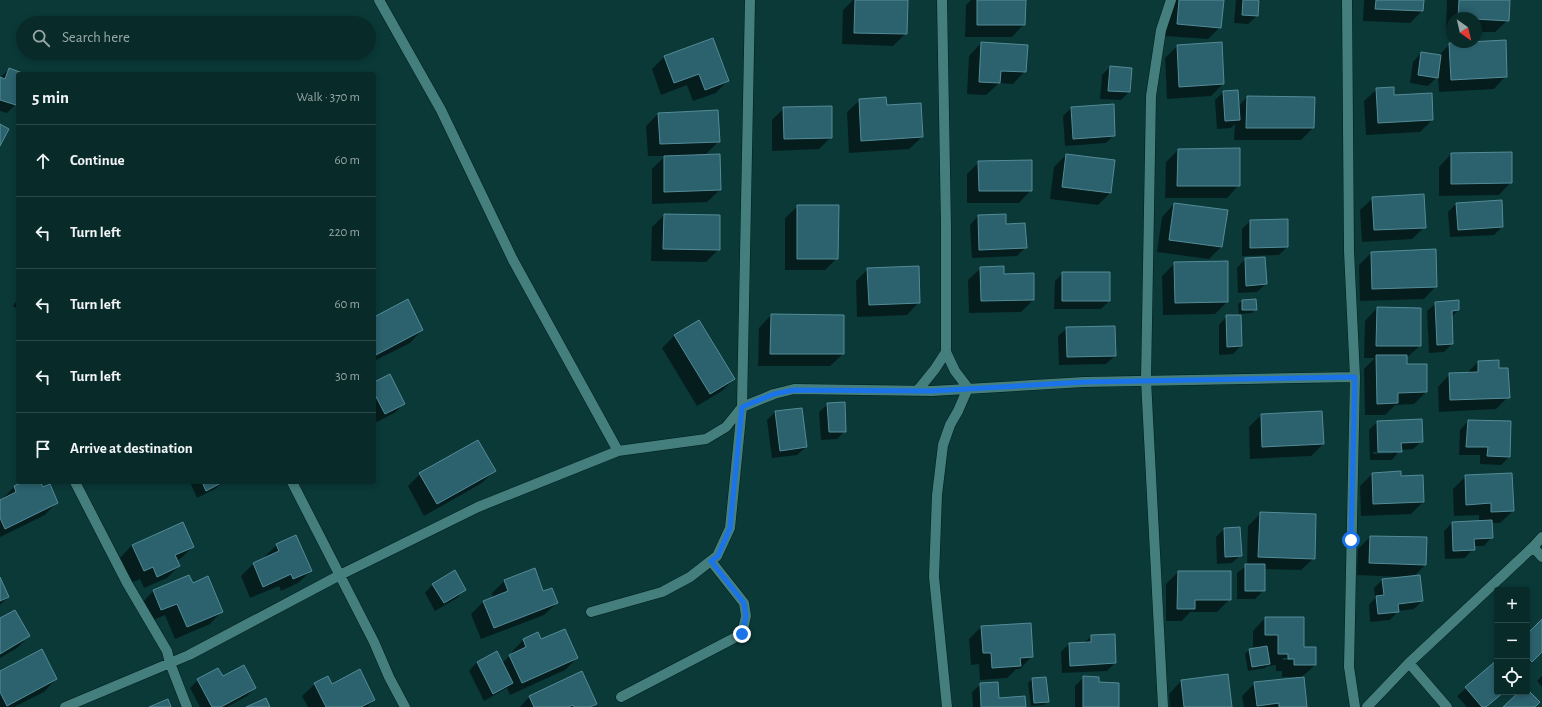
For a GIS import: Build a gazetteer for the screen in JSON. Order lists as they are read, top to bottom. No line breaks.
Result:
{"north":"bottom right","page":{"search":"Search here","heading":["5 min","Walk · 370 m"],"list":[["Continue","60 m"],["Turn left","220 m"],["Turn left","60 m"],["Turn left","30 m"],"Arrive at destination"],"map_buttons":["+","−"]}}
